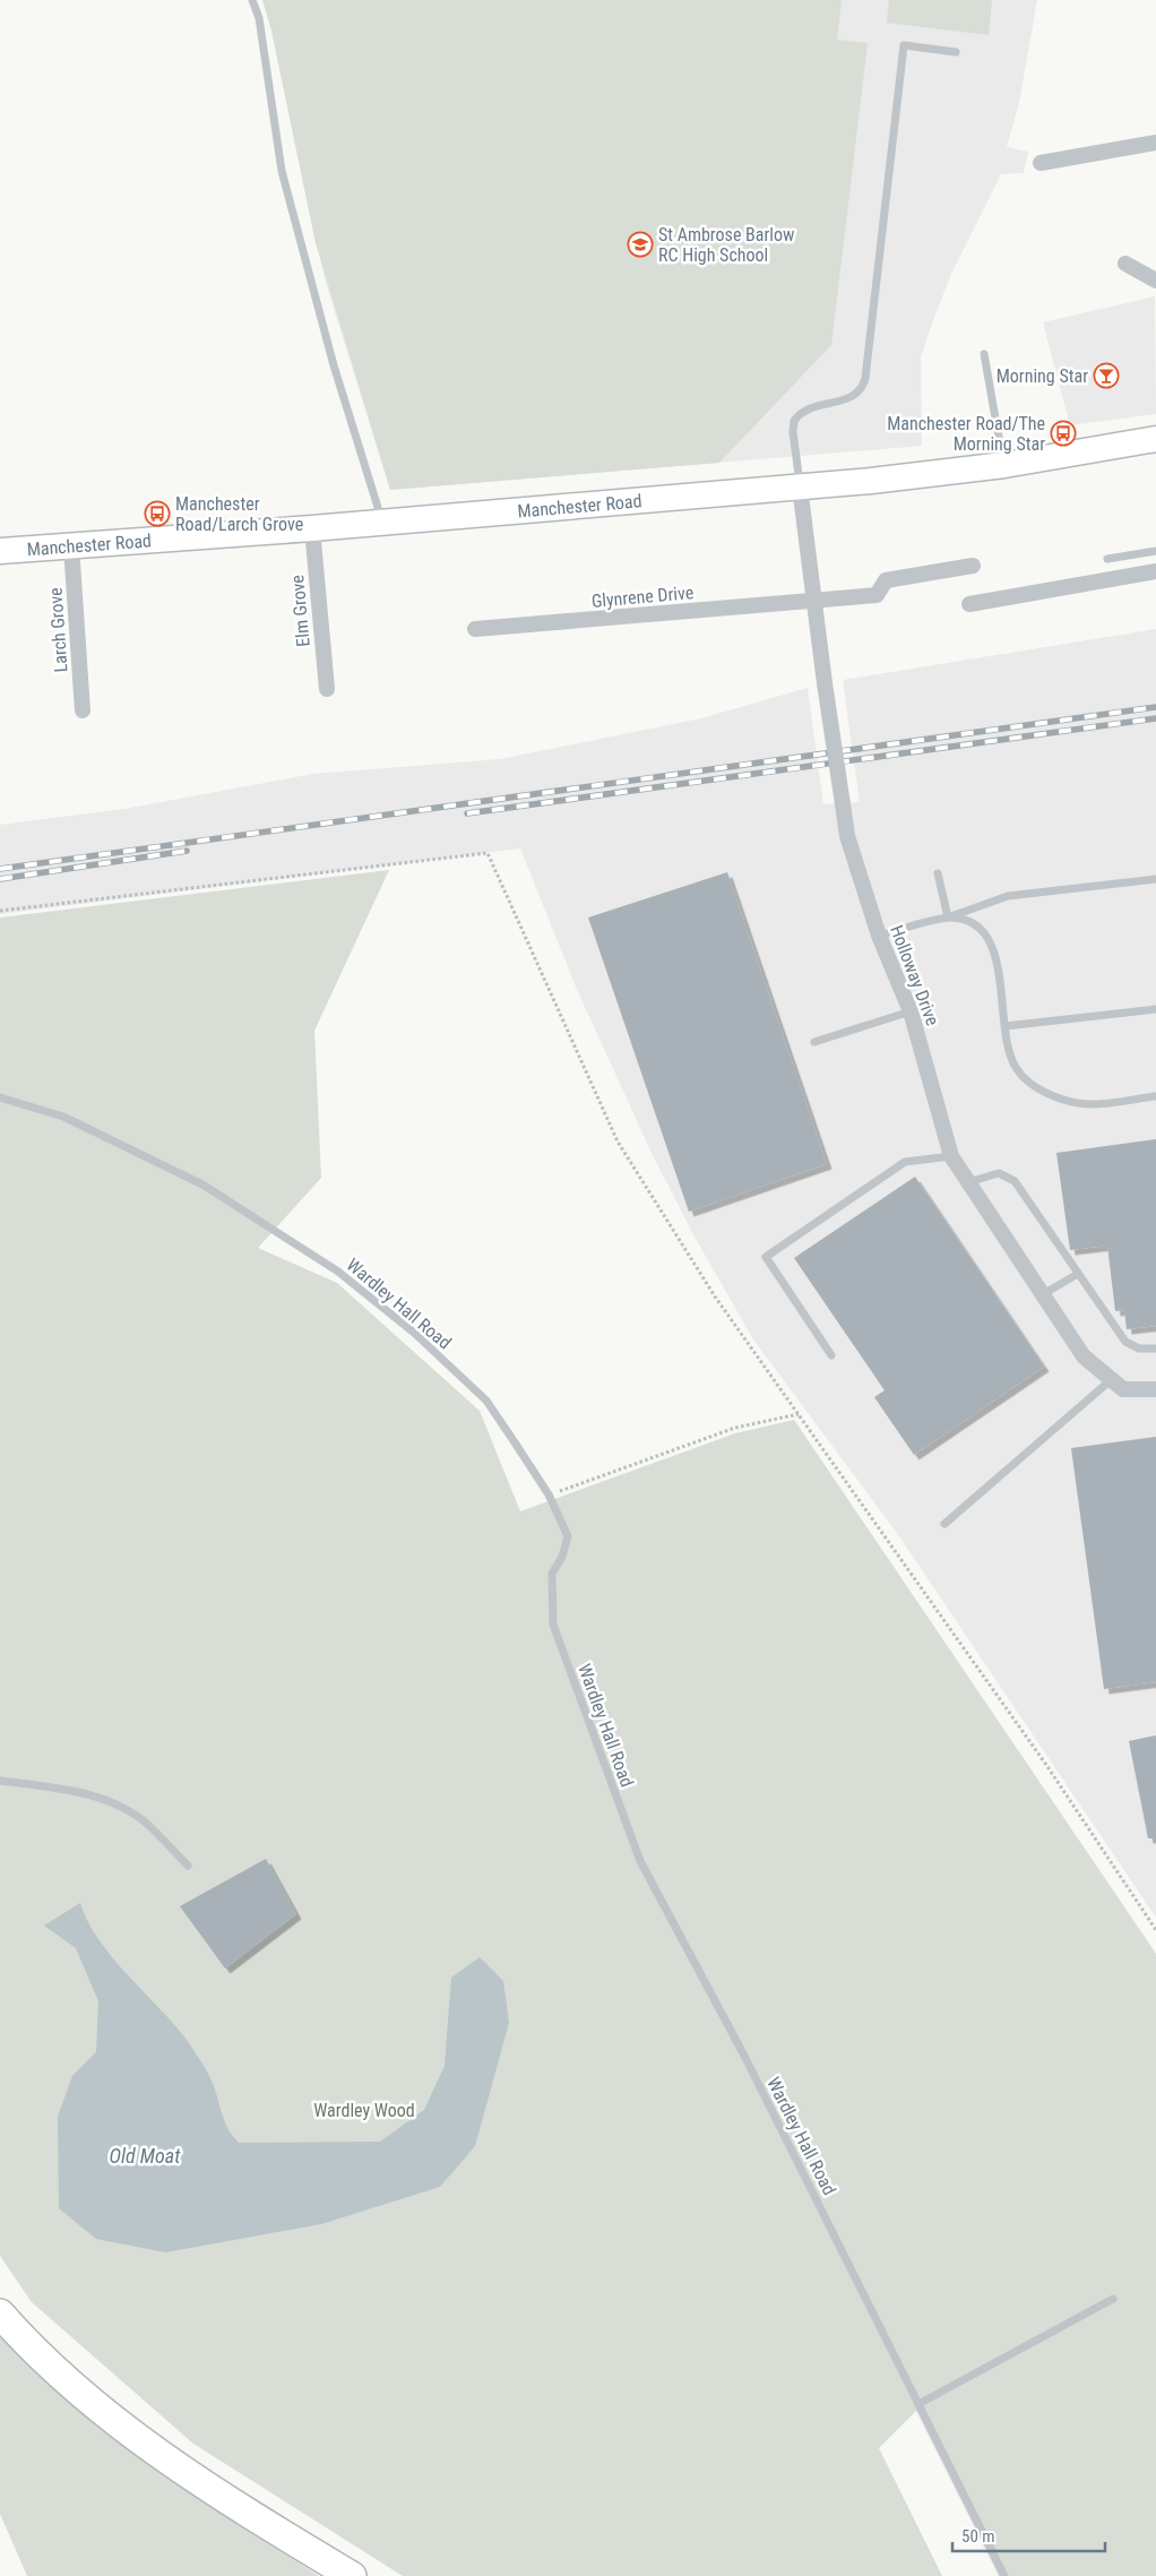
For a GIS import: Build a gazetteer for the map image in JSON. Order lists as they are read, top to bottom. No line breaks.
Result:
{"streets":{"main road":["Manchester Road"],"street":["Glynrene Drive","Elm Grove","Larch Grove","Holloway Drive"],"lane":["Wardley Hall Road"]},"crossings":[["Manchester Road","Elm Grove"],["Manchester Road","Larch Grove"],["Manchester Road","Holloway Drive"],["Glynrene Drive","Holloway Drive"]],"water":["Old Moat"],"parks":["Wardley Wood"],"places":{"school or university":["St Ambrose Barlow RC High School"],"bar":["Morning Star"],"bus stop":["Manchester Road/The Morning Star","Manchester Road/Larch Grove"]},"scale_bar":"50 m"}
